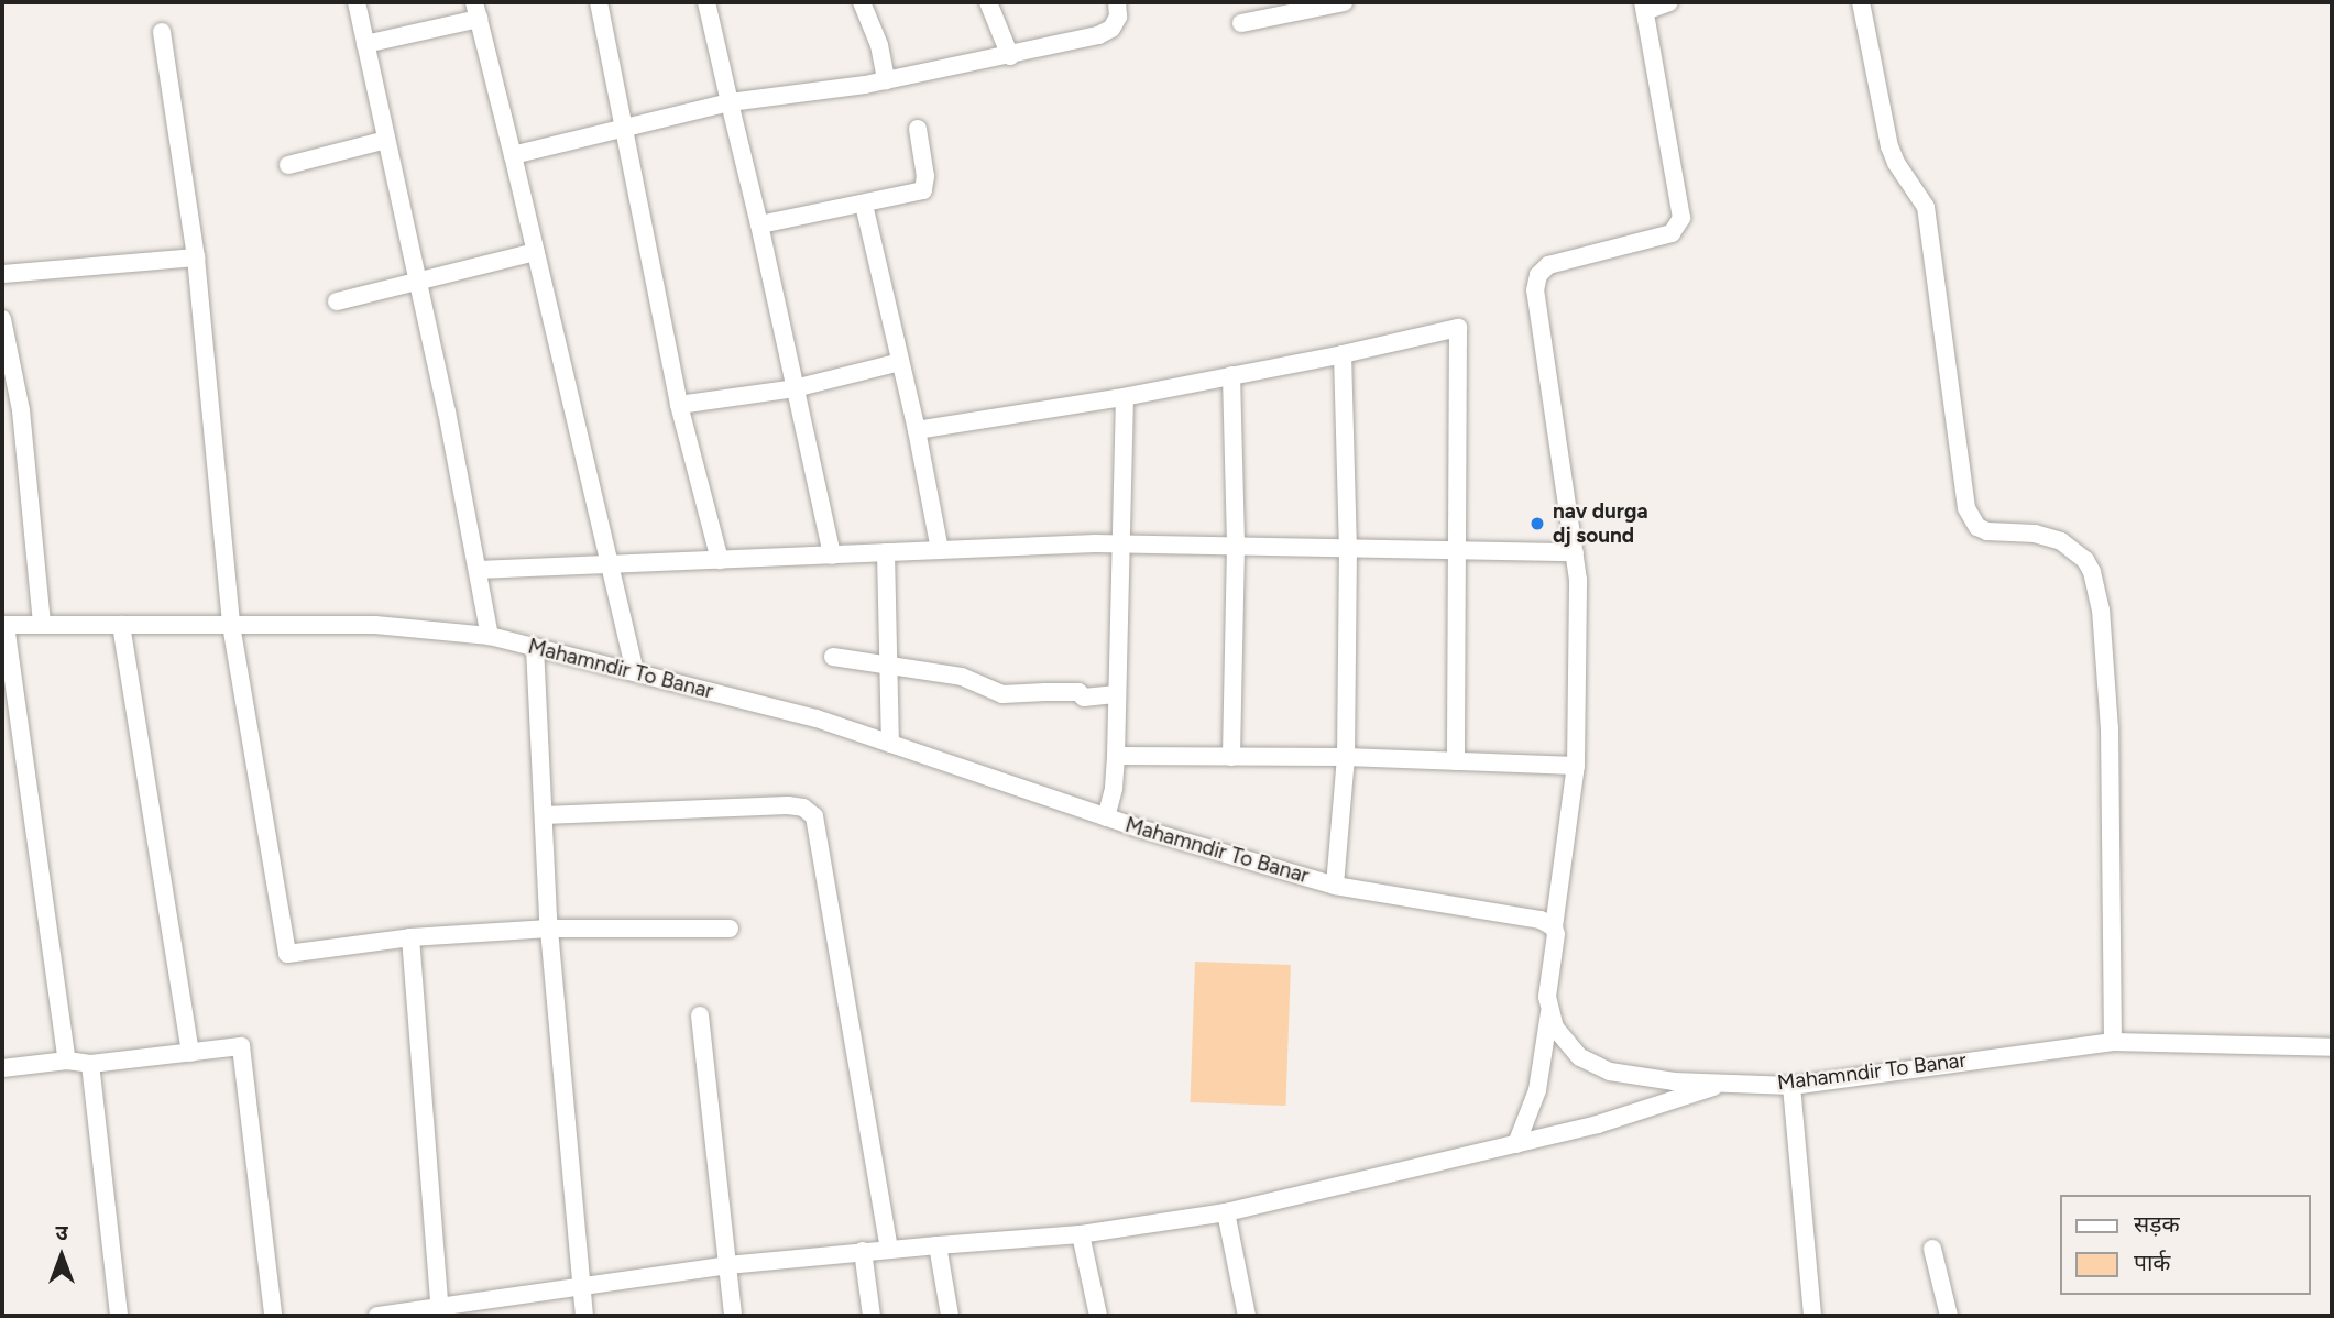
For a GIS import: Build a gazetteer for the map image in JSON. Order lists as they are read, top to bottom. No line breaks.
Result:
{"streets":{"street":["Mahamndir To Banar"]},"places":["nav durga dj sound"],"legend":["सड़क","पार्क"],"north":"top"}
